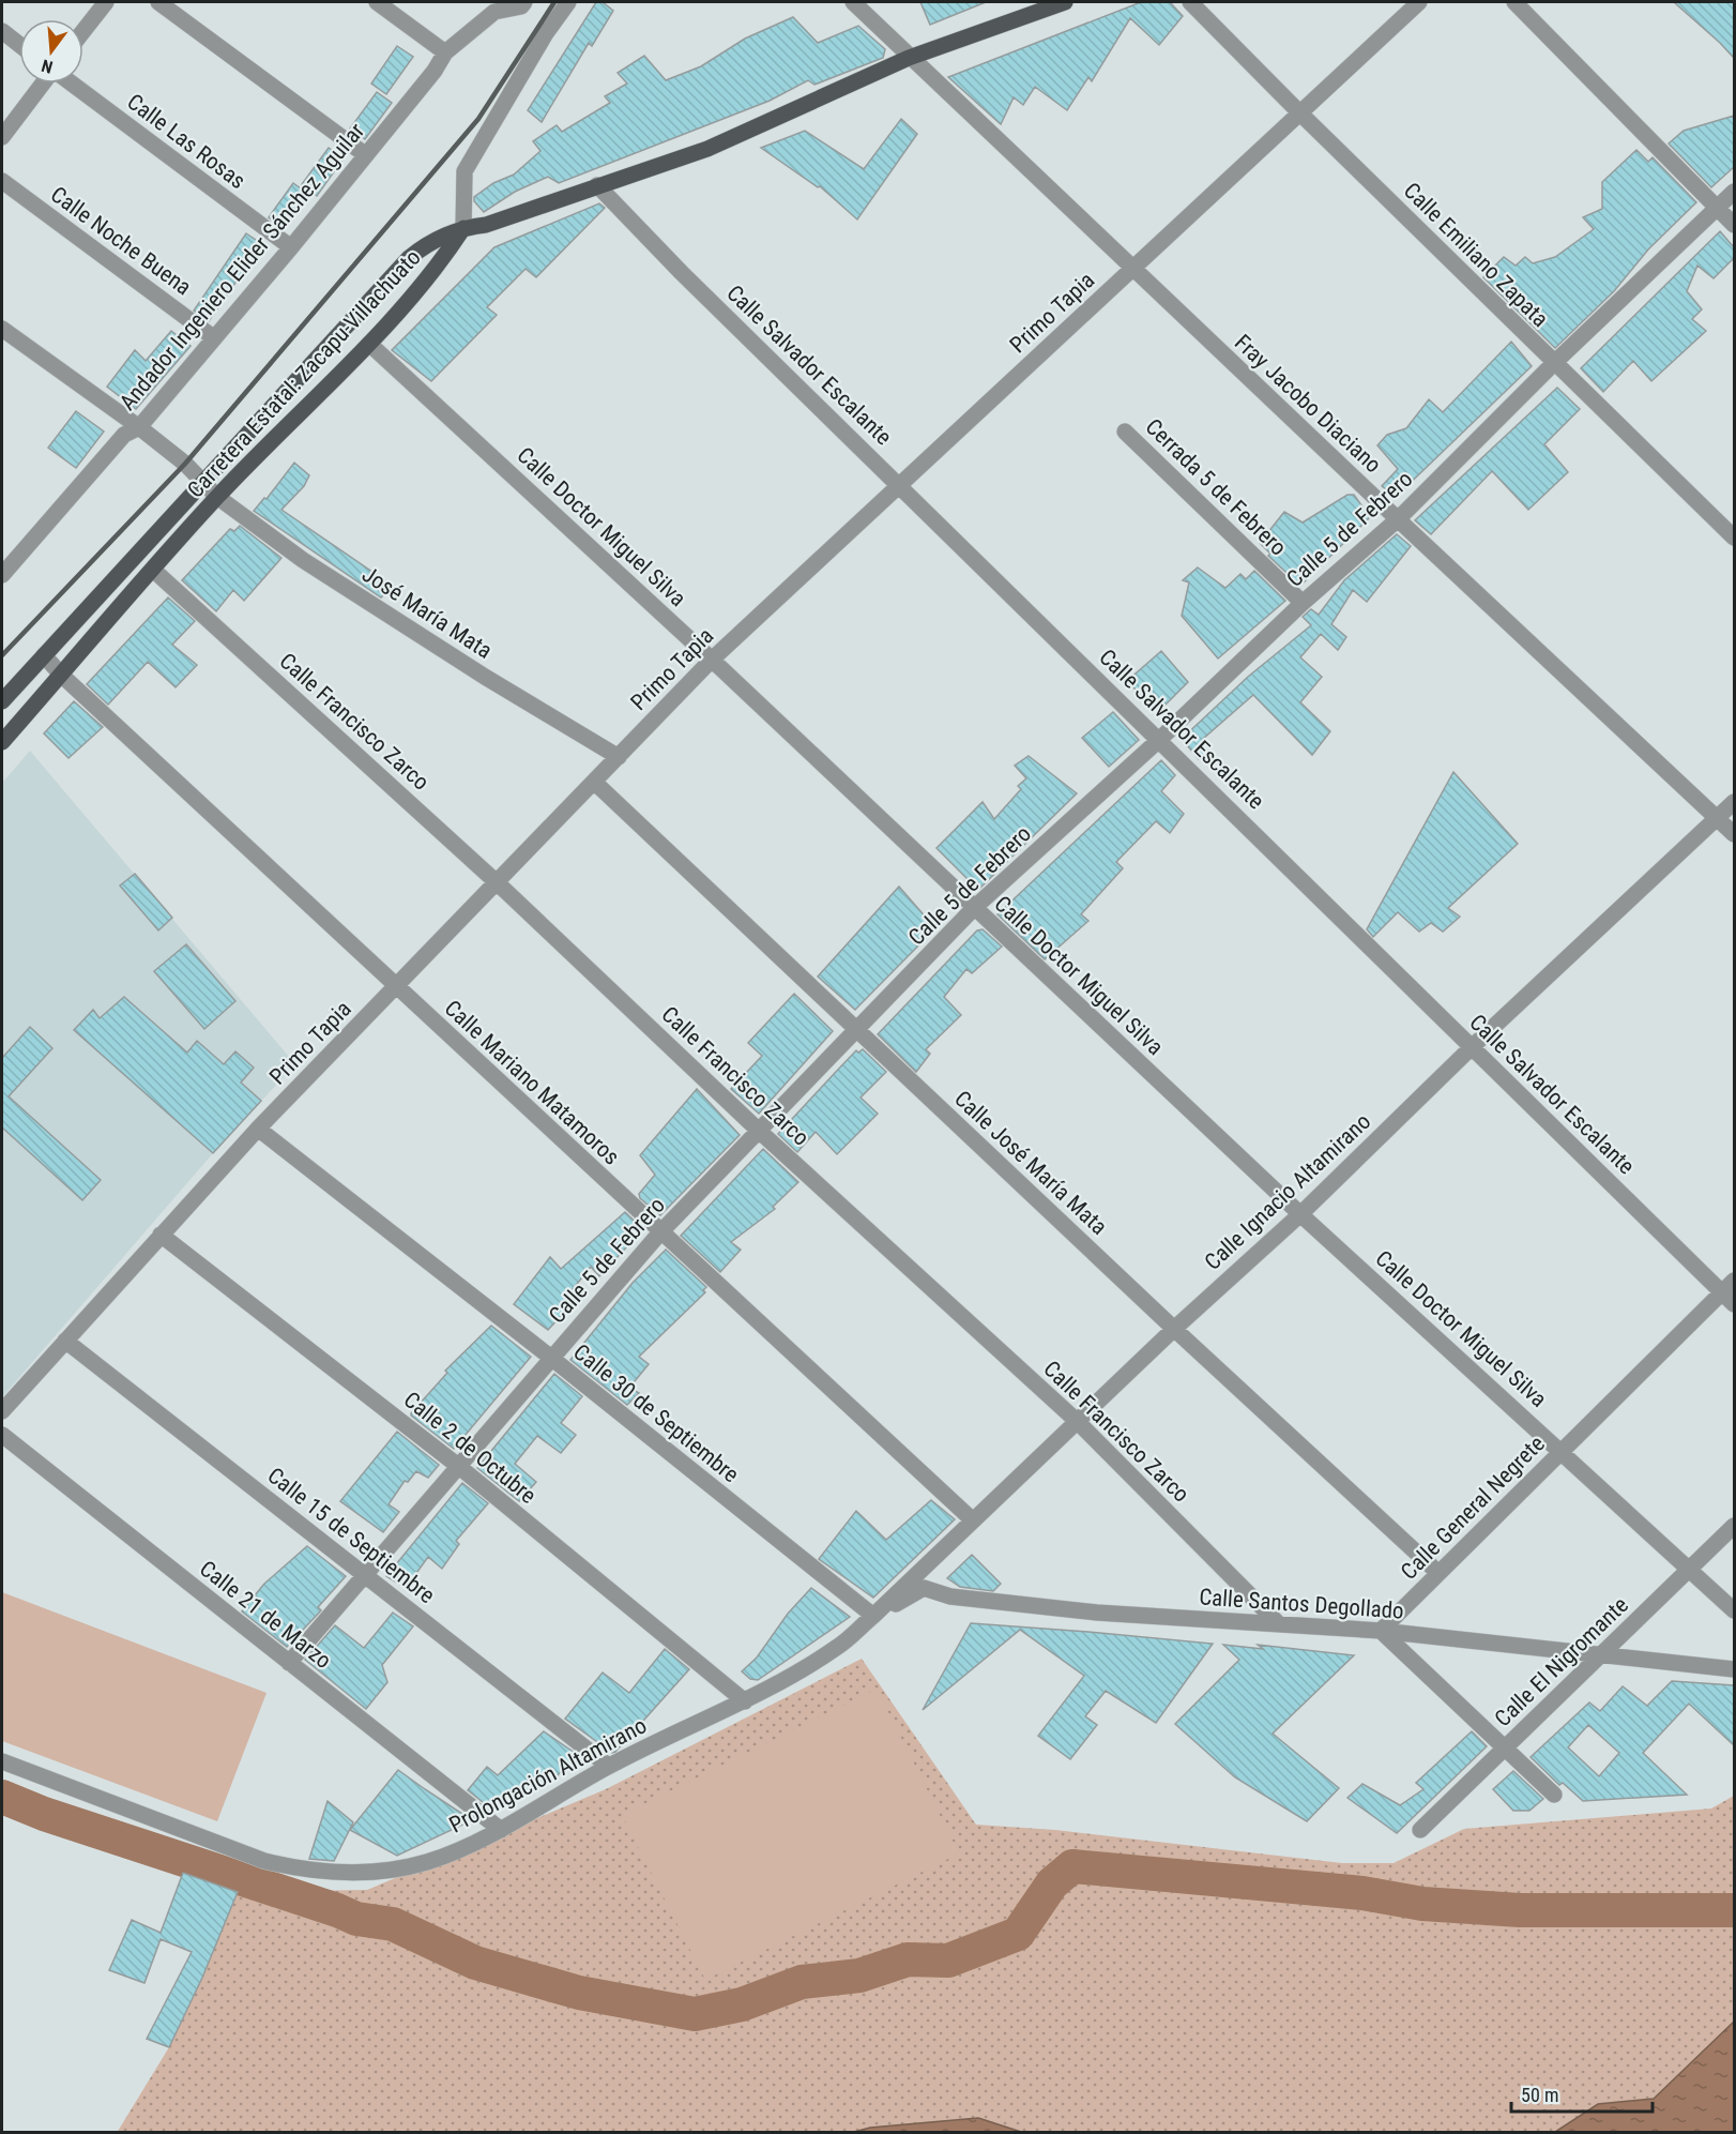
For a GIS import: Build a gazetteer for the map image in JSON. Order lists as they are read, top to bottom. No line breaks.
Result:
{"streets":{"main road":["Carretera Estatal: Zacapu-Villachuato"],"street":["Calle Las Rosas","Calle Noche Buena","Calle Emiliano Zapata","Andador Ingeniero Elider Sánchez Aguilar","Primo Tapia","Calle Salvador Escalante","Fray Jacobo Diaciano","Cerrada 5 de Febrero","Calle Doctor Miguel Silva","Calle 5 de Febrero","José María Mata","Calle Francisco Zarco","Calle Mariano Matamoros","Calle José María Mata","Calle Ignacio Altamirano","Calle 30 de Septiembre","Calle 2 de Octubre","Calle General Negrete","Calle 15 de Septiembre","Calle Santos Degollado","Calle 21 de Marzo","Calle El Nigromante","Prolongación Altamirano"]},"crossings":[["Calle Las Rosas","Andador Ingeniero Elider Sánchez Aguilar"],["Calle Noche Buena","Andador Ingeniero Elider Sánchez Aguilar"],["Calle Emiliano Zapata","Primo Tapia"],["Calle Emiliano Zapata","Calle 5 de Febrero"],["Andador Ingeniero Elider Sánchez Aguilar","José María Mata"],["Primo Tapia","Calle Salvador Escalante"],["Primo Tapia","Fray Jacobo Diaciano"],["Primo Tapia","Calle Doctor Miguel Silva"],["Primo Tapia","José María Mata"],["Primo Tapia","Calle Francisco Zarco"],["Primo Tapia","Calle Mariano Matamoros"],["Primo Tapia","Calle José María Mata"],["Primo Tapia","Calle 30 de Septiembre"],["Primo Tapia","Calle 2 de Octubre"],["Primo Tapia","Calle 15 de Septiembre"],["Calle Salvador Escalante","Calle 5 de Febrero"],["Calle Salvador Escalante","Calle Ignacio Altamirano"],["Calle Salvador Escalante","Calle General Negrete"],["Carretera Estatal: Zacapu-Villachuato","Calle Doctor Miguel Silva"],["Carretera Estatal: Zacapu-Villachuato","José María Mata"],["Carretera Estatal: Zacapu-Villachuato","Calle Francisco Zarco"],["Carretera Estatal: Zacapu-Villachuato","Calle Mariano Matamoros"],["Fray Jacobo Diaciano","Calle 5 de Febrero"],["Fray Jacobo Diaciano","Calle Ignacio Altamirano"],["Cerrada 5 de Febrero","Calle 5 de Febrero"],["Calle Doctor Miguel Silva","Calle 5 de Febrero"],["Calle Doctor Miguel Silva","Calle Ignacio Altamirano"],["Calle Doctor Miguel Silva","Calle General Negrete"],["Calle Doctor Miguel Silva","Calle El Nigromante"],["Calle 5 de Febrero","Calle Francisco Zarco"],["Calle 5 de Febrero","Calle Mariano Matamoros"],["Calle 5 de Febrero","Calle José María Mata"],["Calle 5 de Febrero","Calle 30 de Septiembre"],["Calle 5 de Febrero","Calle 2 de Octubre"],["Calle 5 de Febrero","Calle 15 de Septiembre"],["Calle 5 de Febrero","Calle 21 de Marzo"],["Calle Francisco Zarco","Calle Ignacio Altamirano"],["Calle Francisco Zarco","Calle Santos Degollado"],["Calle Mariano Matamoros","Calle Ignacio Altamirano"],["Calle José María Mata","Calle Ignacio Altamirano"],["Calle José María Mata","Calle General Negrete"],["Calle Ignacio Altamirano","Calle 30 de Septiembre"],["Calle Ignacio Altamirano","Prolongación Altamirano"],["Calle 30 de Septiembre","Prolongación Altamirano"],["Calle 2 de Octubre","Prolongación Altamirano"],["Calle General Negrete","Calle Santos Degollado"],["Calle 15 de Septiembre","Prolongación Altamirano"],["Calle Santos Degollado","Calle El Nigromante"],["Calle 21 de Marzo","Prolongación Altamirano"]],"scale_bar":"50 m","north":"bottom"}
